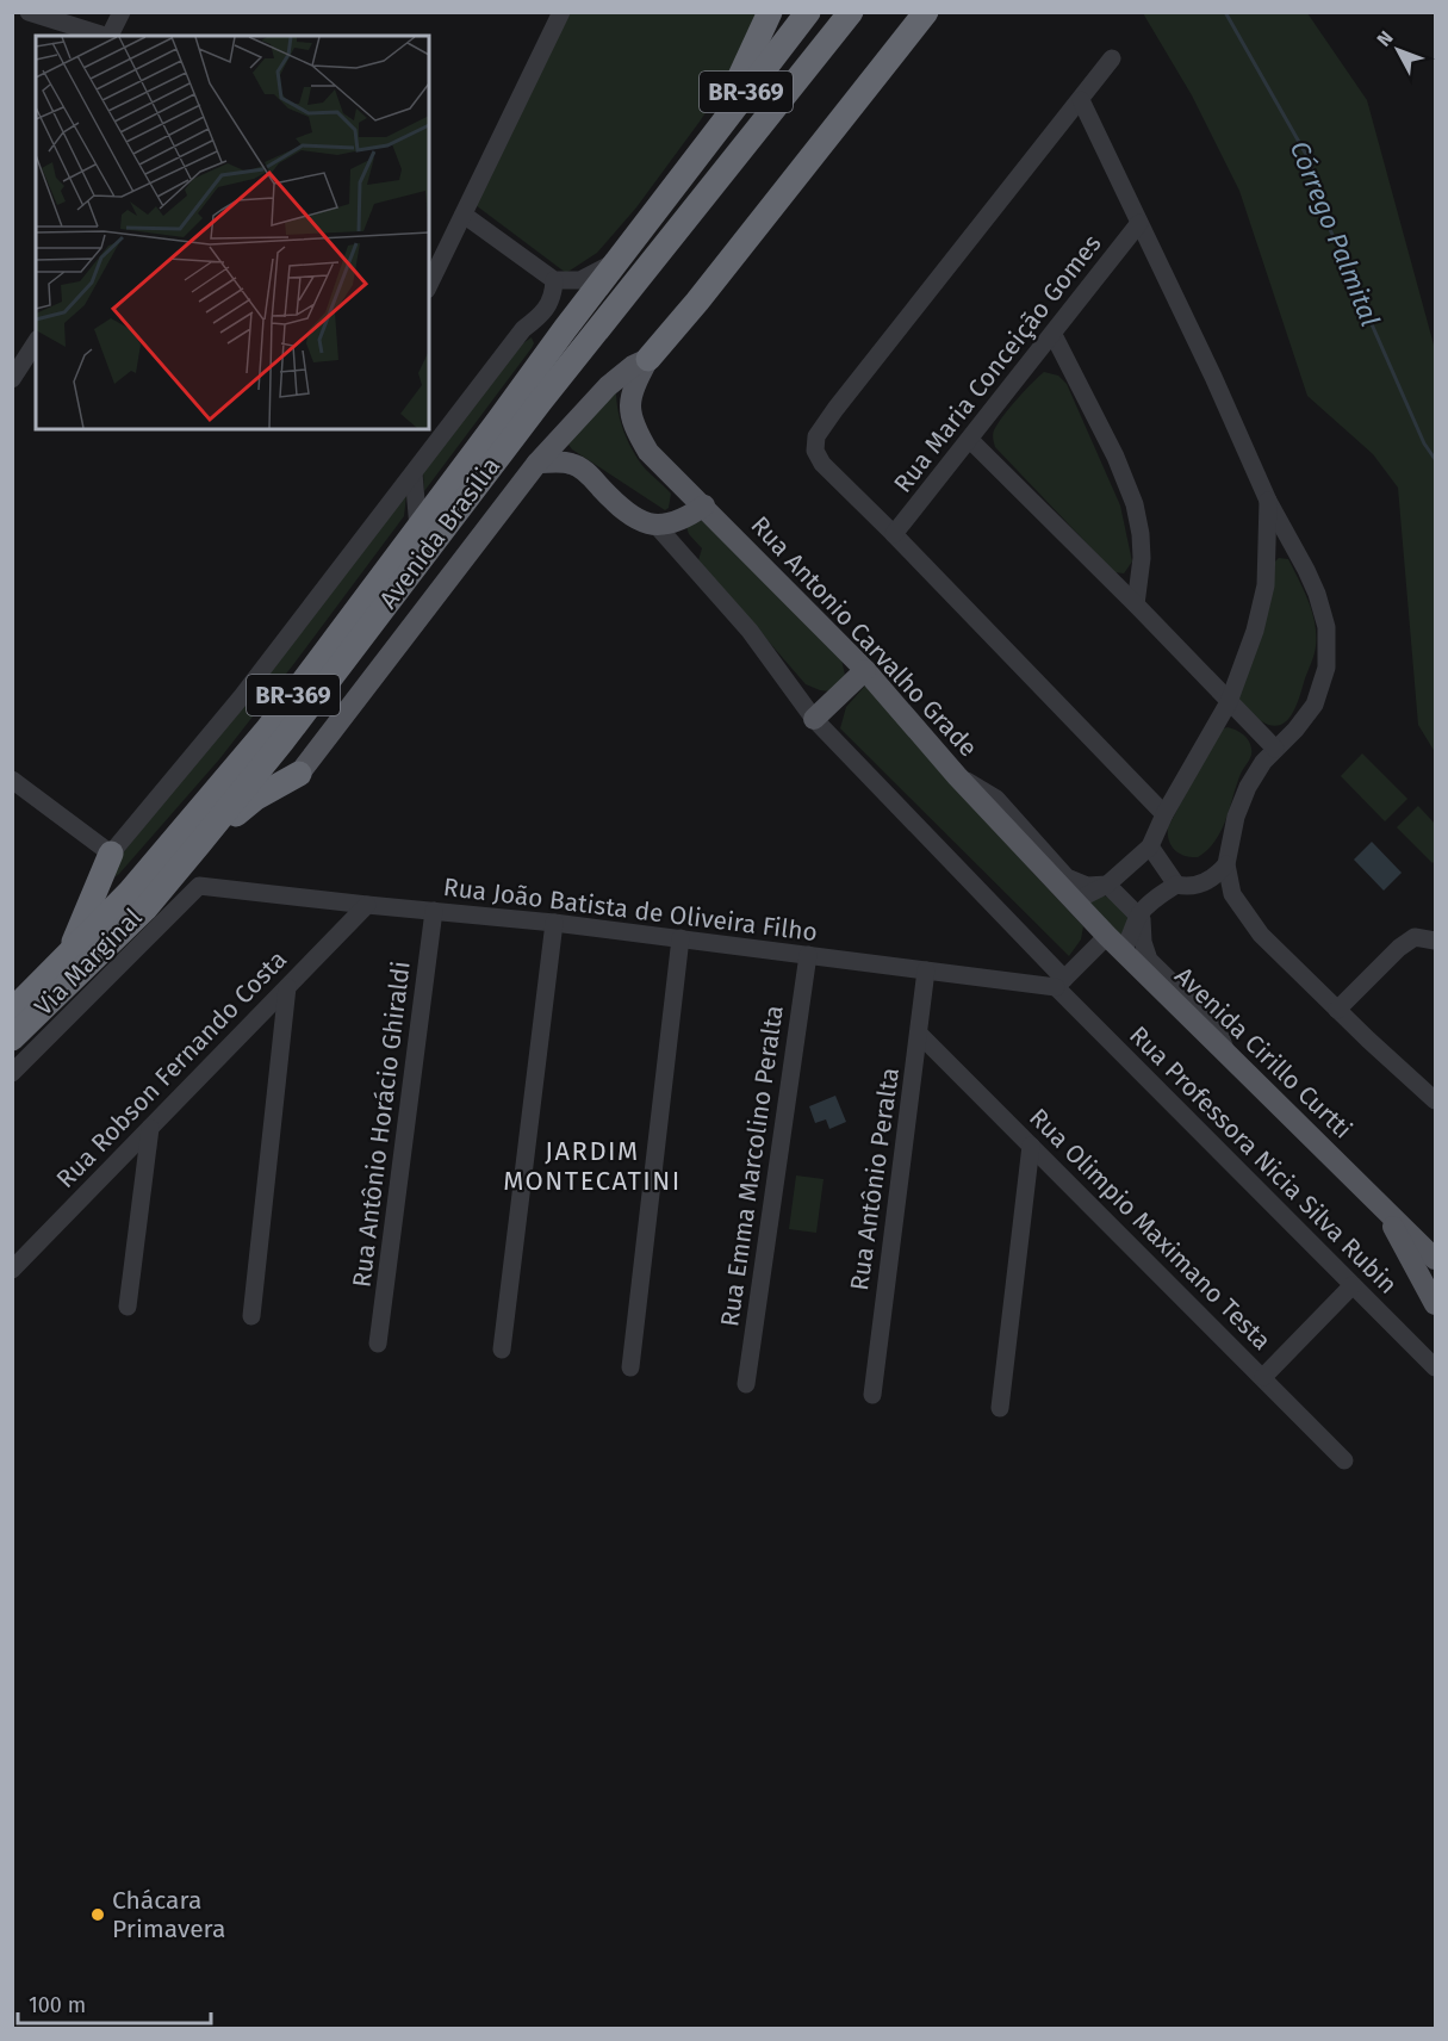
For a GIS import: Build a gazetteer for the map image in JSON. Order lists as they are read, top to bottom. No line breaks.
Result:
{"streets":{"highway":["BR-369","Avenida Brasília"],"main road":["Rua Antonio Carvalho Grade","Avenida Cirillo Curtti"],"street":["Rua Maria Conceição Gomes","Rua João Batista de Oliveira Filho","Via Marginal","Rua Robson Fernando Costa","Rua Antônio Horácio Ghiraldi","Rua Professora Nicia Silva Rubin","Rua Emma Marcolino Peralta","Rua Antônio Peralta","Rua Olimpio Maximano Testa"]},"crossings":[["Rua Antonio Carvalho Grade","Avenida Cirillo Curtti"],["Rua João Batista de Oliveira Filho","Via Marginal"],["Rua João Batista de Oliveira Filho","Rua Robson Fernando Costa"],["Rua João Batista de Oliveira Filho","Rua Antônio Horácio Ghiraldi"],["Rua João Batista de Oliveira Filho","Rua Professora Nicia Silva Rubin"],["Rua João Batista de Oliveira Filho","Rua Emma Marcolino Peralta"],["Rua João Batista de Oliveira Filho","Rua Antônio Peralta"],["Rua Antônio Peralta","Rua Olimpio Maximano Testa"]],"districts":["JARDIM MONTECATINI"],"water":["Córrego Palmital"],"places":["Chácara Primavera"],"scale_bar":"100 m","north":"top left"}
